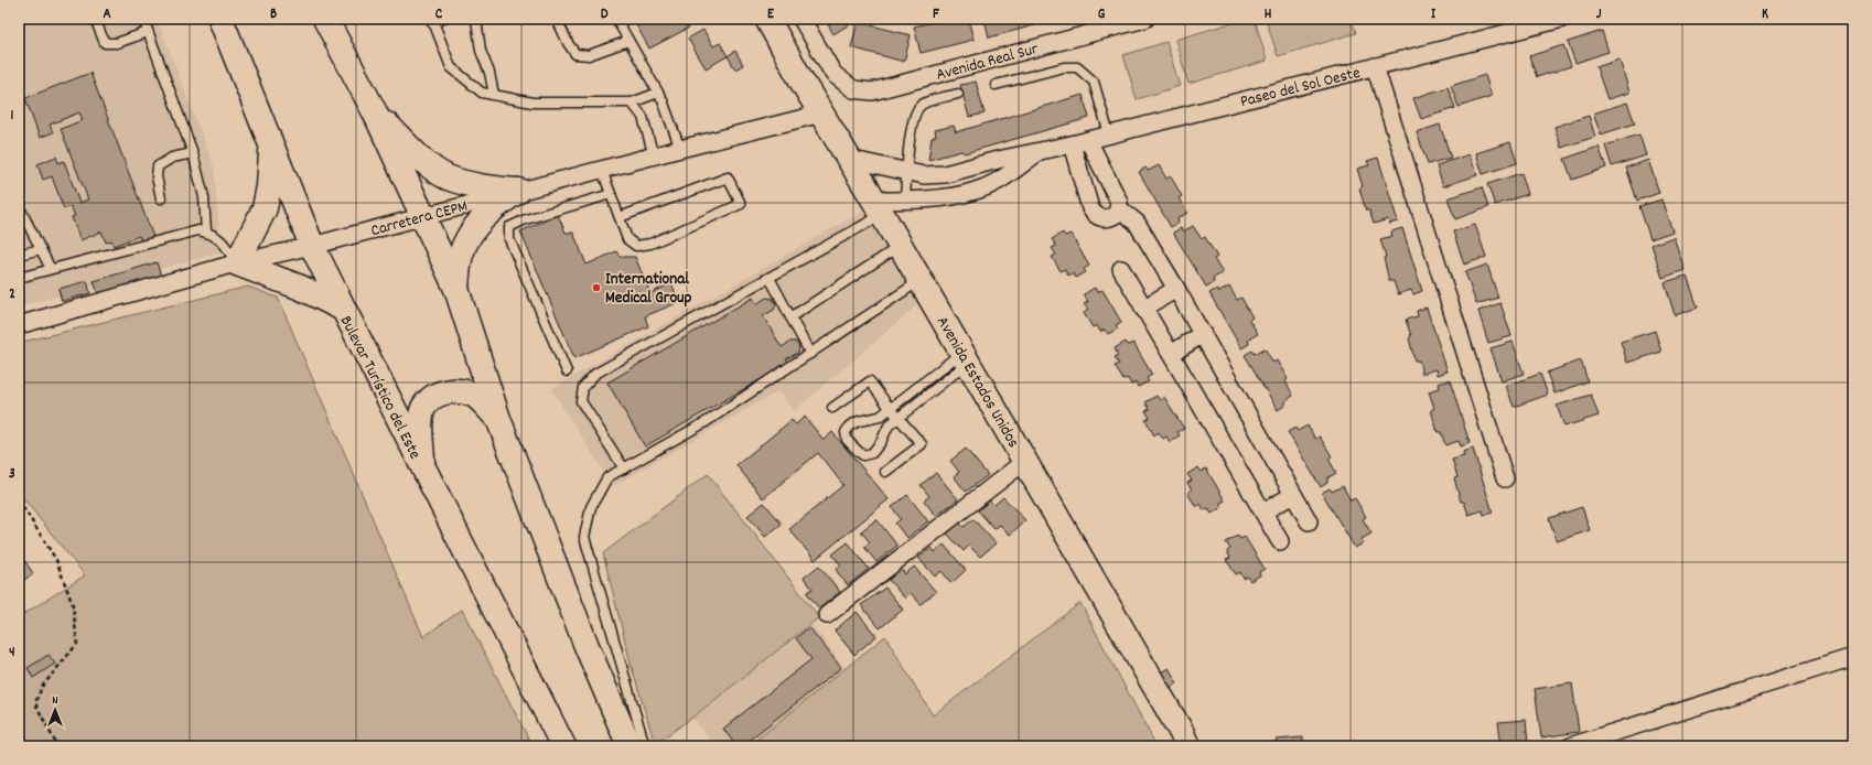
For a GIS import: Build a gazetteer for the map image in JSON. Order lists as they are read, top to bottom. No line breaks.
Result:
{"streets":{"main road":["Avenida Estados Unidos","Bulevar Turístico del Este"],"street":["Avenida Real Sur","Paseo del Sol Oeste","Carretera CEPM"]},"crossings":[["Paseo del Sol Oeste","Avenida Estados Unidos"],["Carretera CEPM","Avenida Estados Unidos"],["Carretera CEPM","Bulevar Turístico del Este"]],"places":["International Medical Group"],"north":"top","grid":{"columns":["A","B","C","D","E","F","G","H","I","J","K"],"rows":["1","2","3","4"]}}
